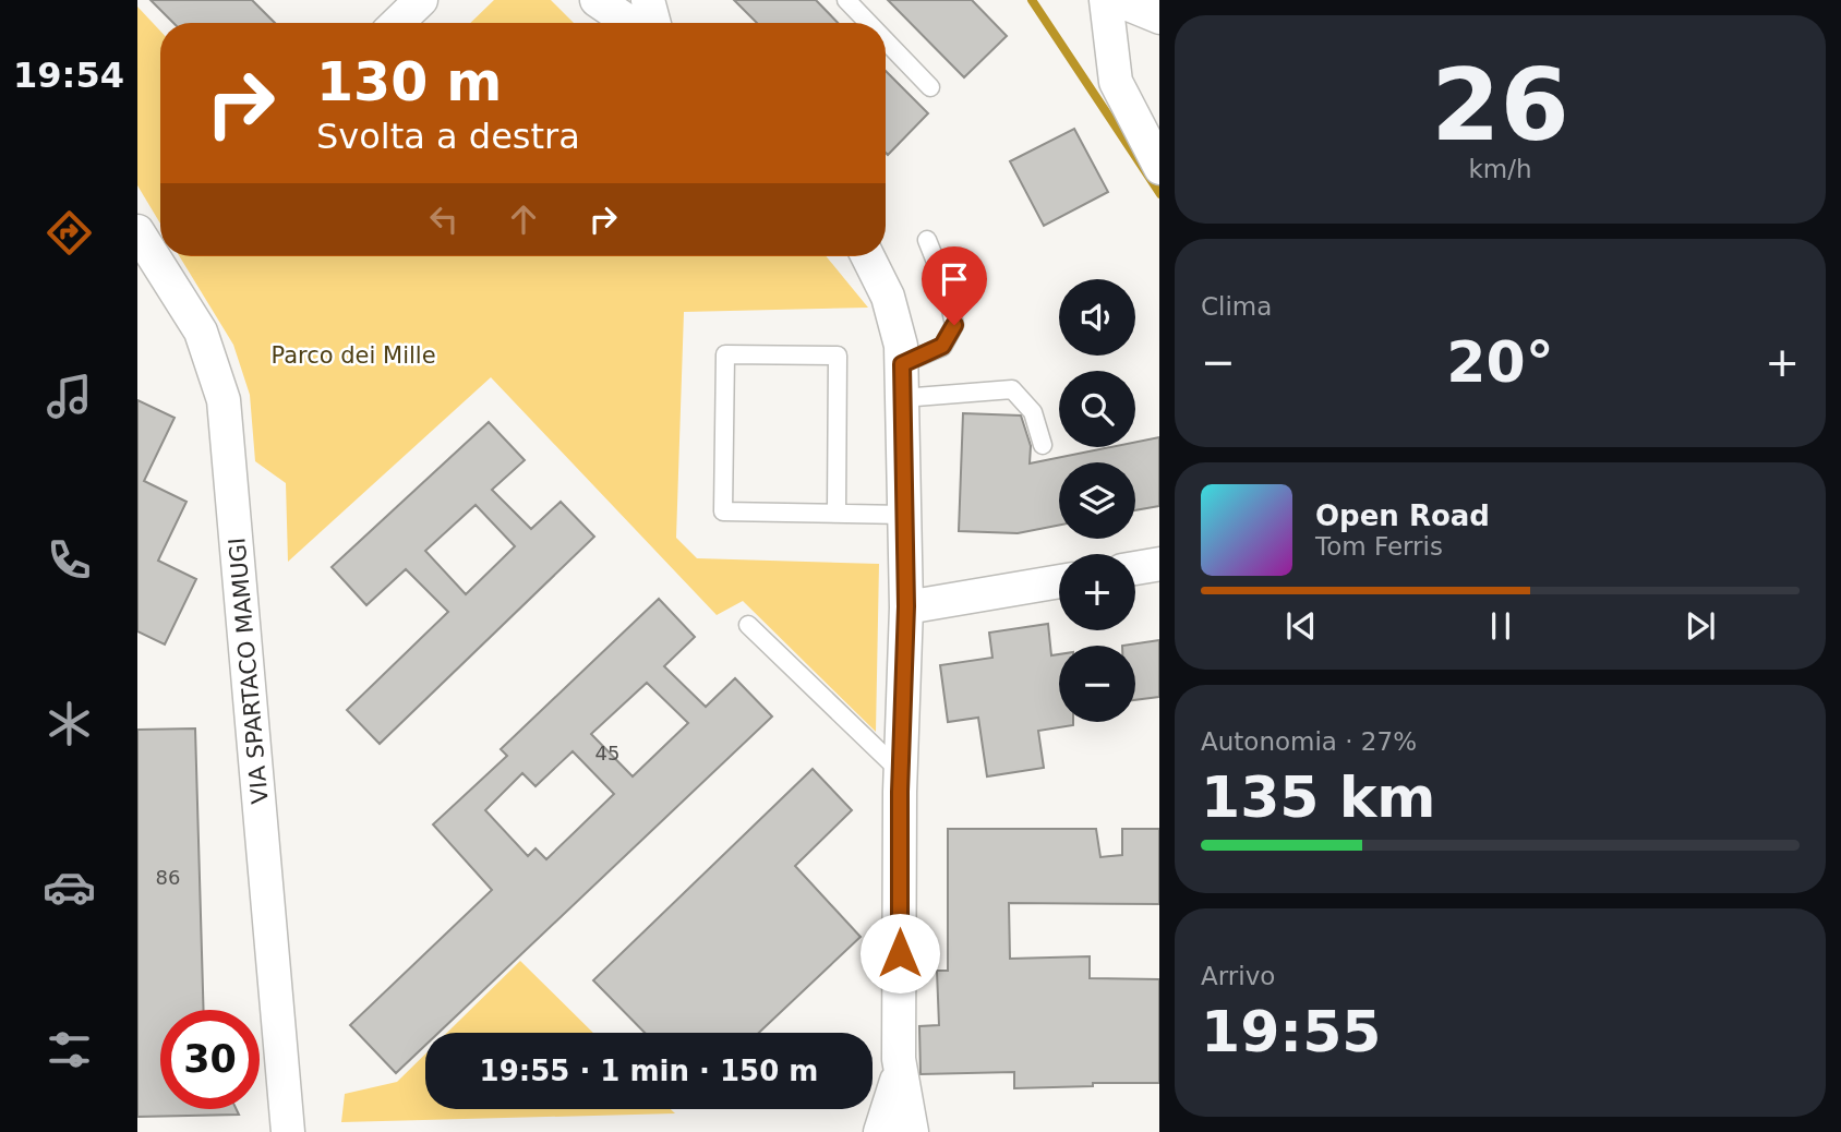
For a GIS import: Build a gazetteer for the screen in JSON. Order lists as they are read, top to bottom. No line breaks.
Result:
{"streets":{"street":["VIA SPARTACO MAMUGI"]},"parks":["Parco dei Mille"],"house_numbers":["45","86"],"page":{"tabs":"19:54","tile":[["26","km/h"],"Clima",["Autonomia · 27%","135 km"],["Arrivo","19:55"]],"turn":["130 m","Svolta a destra"],"map_buttons":["+","−"],"heat":["−","20°","+"],"song":["Open Road","Tom Ferris"],"limit":"30","trip":"19:55 · 1 min · 150 m"}}
